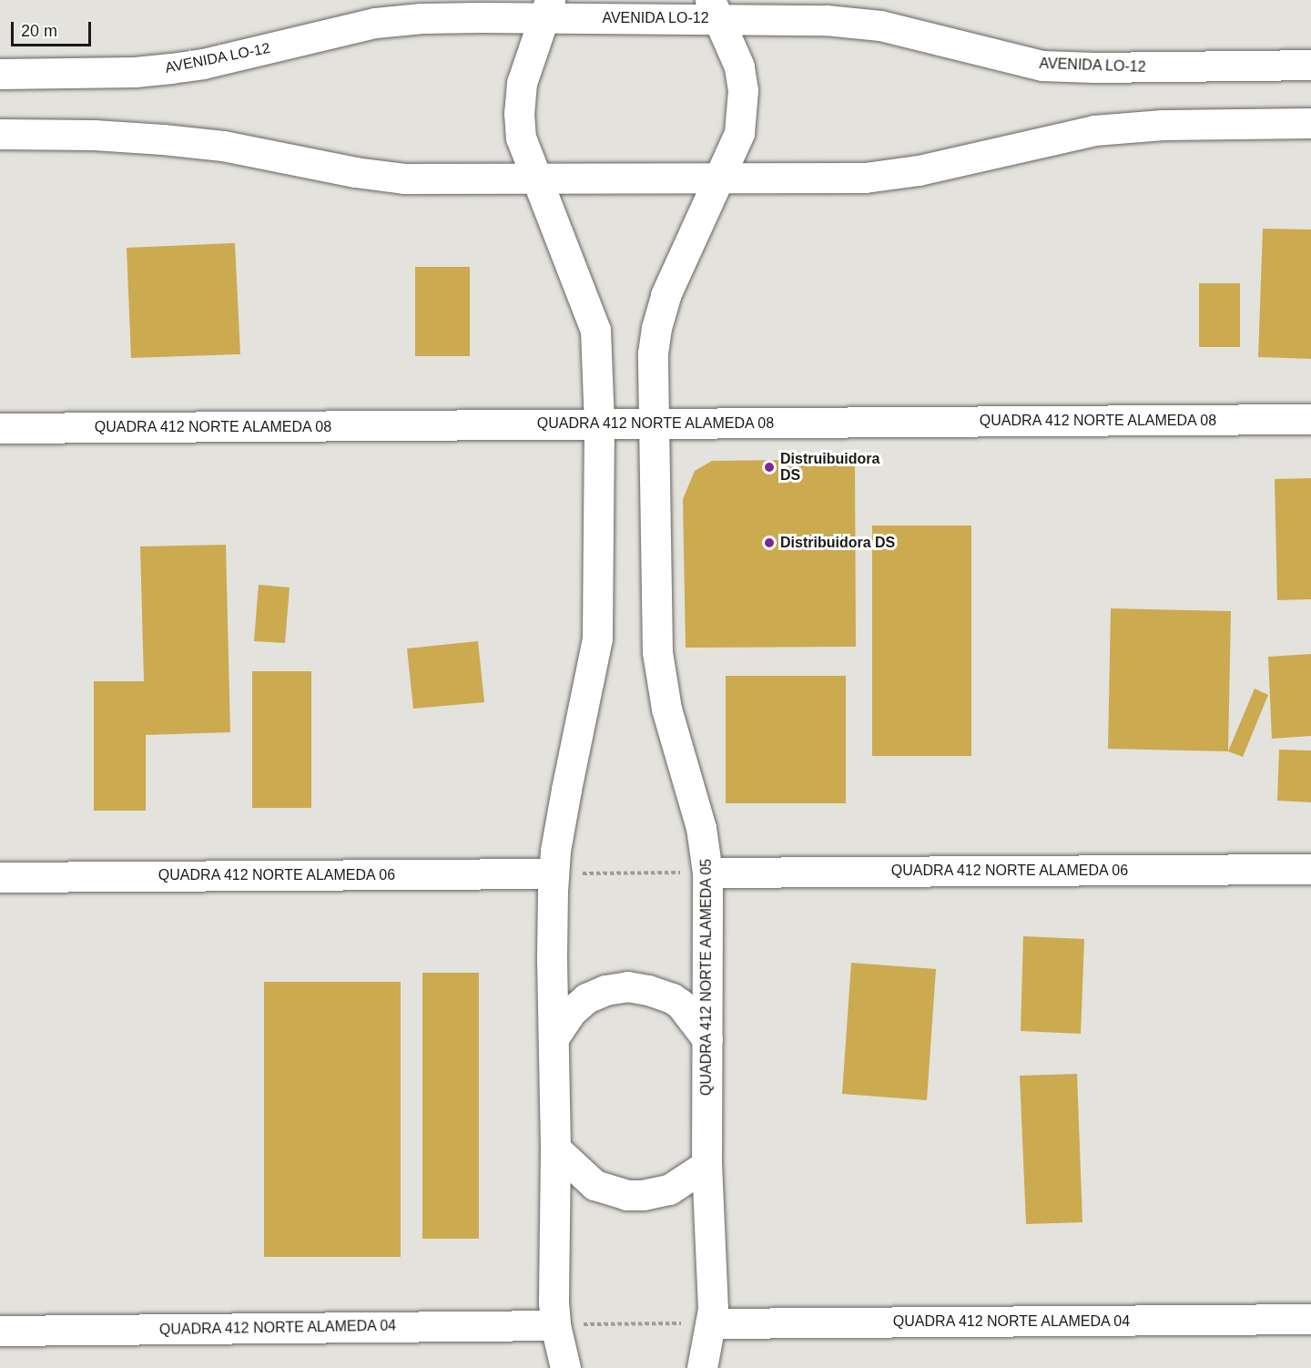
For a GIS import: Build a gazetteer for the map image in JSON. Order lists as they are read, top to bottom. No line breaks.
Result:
{"streets":{"street":["AVENIDA LO-12","QUADRA 412 NORTE ALAMEDA 08","QUADRA 412 NORTE ALAMEDA 06","QUADRA 412 NORTE ALAMEDA 05","QUADRA 412 NORTE ALAMEDA 04"]},"crossings":[["AVENIDA LO-12","QUADRA 412 NORTE ALAMEDA 05"],["QUADRA 412 NORTE ALAMEDA 08","QUADRA 412 NORTE ALAMEDA 05"],["QUADRA 412 NORTE ALAMEDA 06","QUADRA 412 NORTE ALAMEDA 05"],["QUADRA 412 NORTE ALAMEDA 05","QUADRA 412 NORTE ALAMEDA 04"]],"places":["Distruibuidora DS","Distribuidora DS"],"scale_bar":"20 m"}
